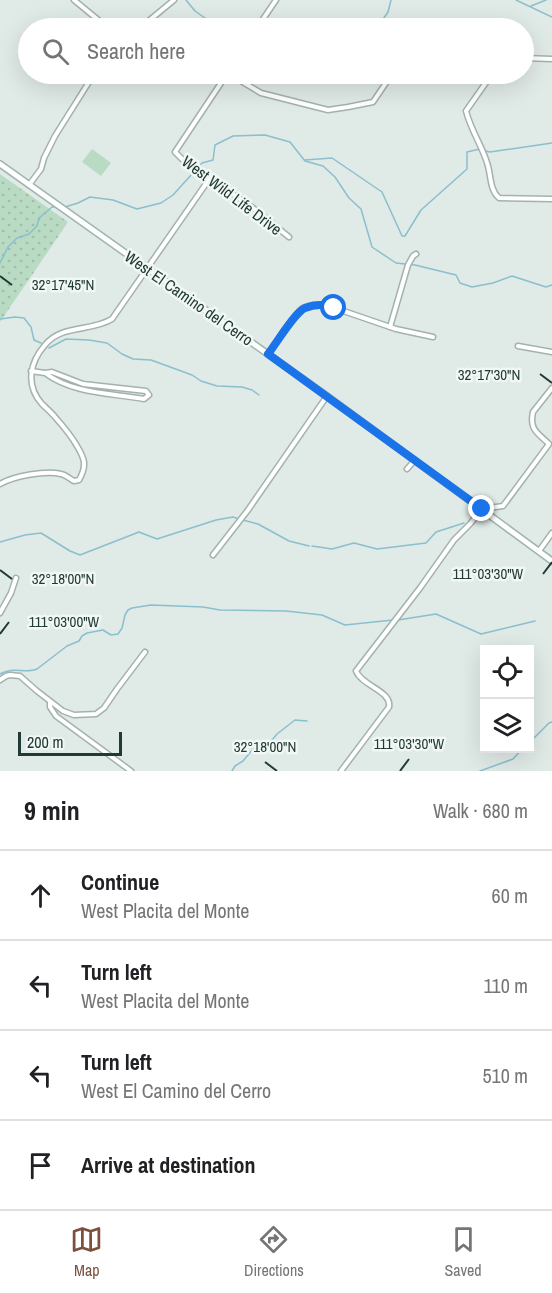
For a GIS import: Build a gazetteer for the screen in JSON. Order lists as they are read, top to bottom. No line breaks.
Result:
{"streets":{"street":["West Wild Life Drive","West El Camino del Cerro"]},"scale_bar":"200 m","page":{"search":"Search here","scale":"200 m","heading":["9 min","Walk · 680 m"],"list":[["Continue","West Placita del Monte","60 m"],["Turn left","West Placita del Monte","110 m"],["Turn left","West El Camino del Cerro","510 m"],"Arrive at destination"],"nav":["Map","Directions","Saved"]},"coordinates":["32°17'45\"N","32°17'30\"N","111°03'30\"W","32°18'00\"N","111°03'00\"W"]}
